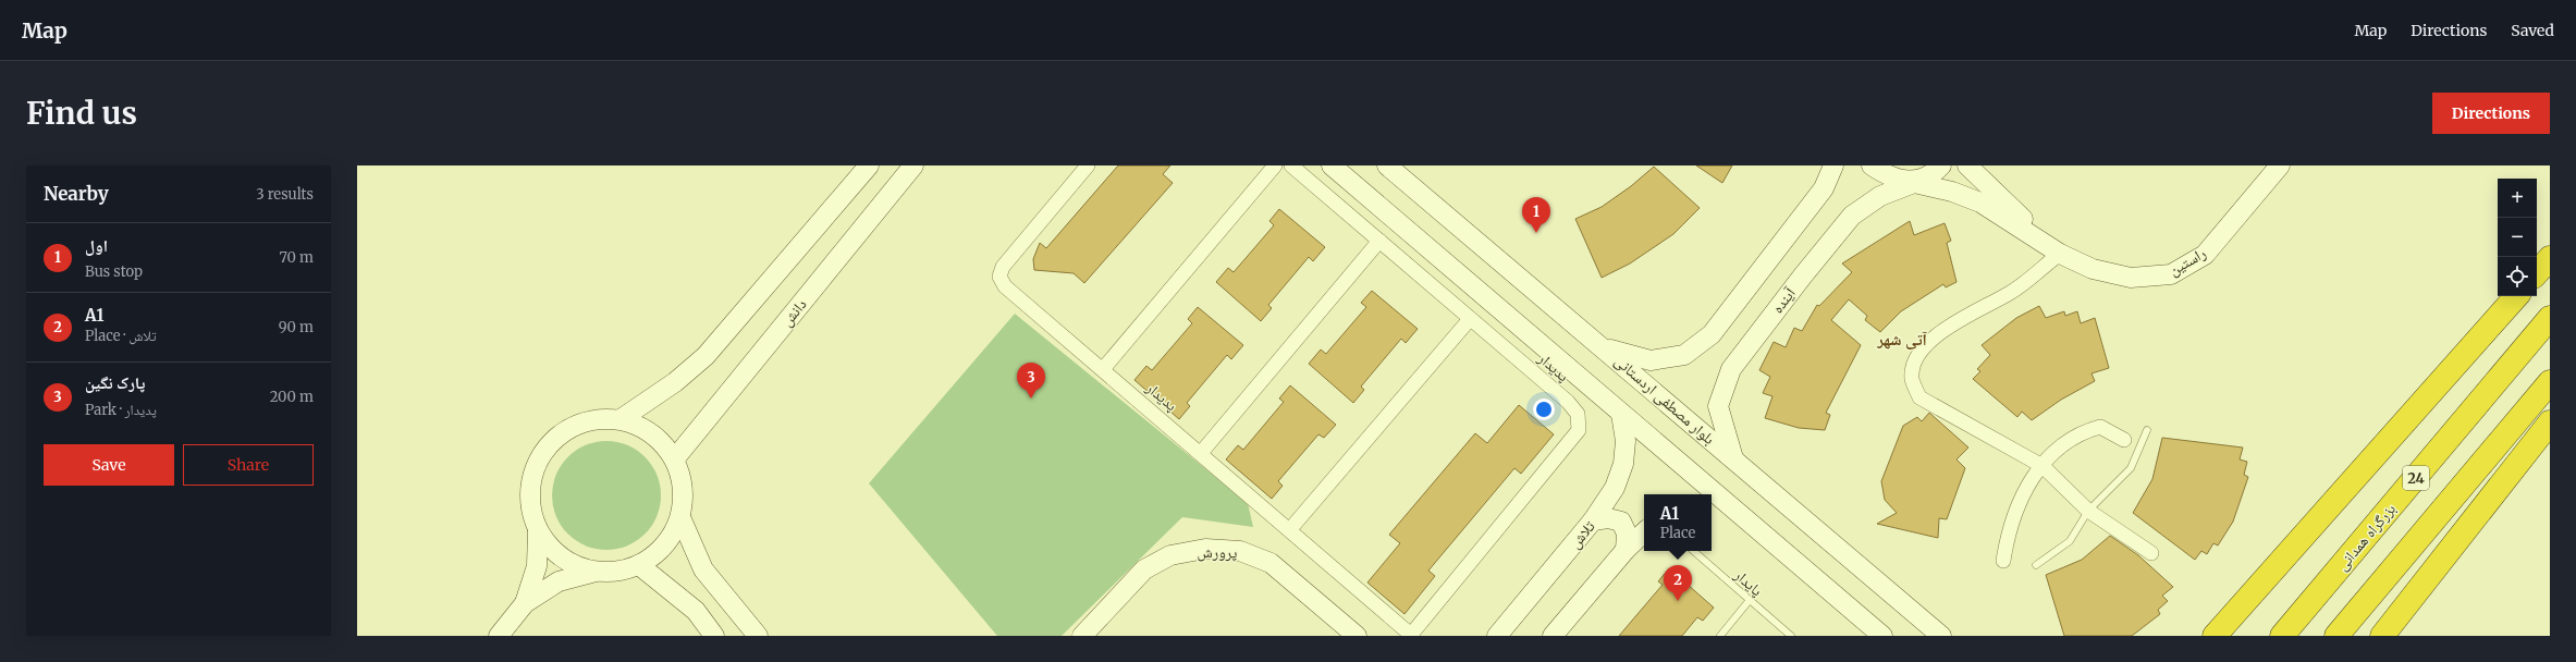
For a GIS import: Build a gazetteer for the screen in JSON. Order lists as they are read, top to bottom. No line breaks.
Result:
{"streets":{"highway":["24","بزرگراه همدانی"],"street":["راستین","آینده","دانش","پدیدار","بلوار مصطفی اردستانی","تلاش","پرورش"],"lane":["پایدار"]},"crossings":[["آینده","بلوار مصطفی اردستانی"]],"districts":["آتی شهر"],"page":{"header":"Map","nav":["Map","Directions","Saved"],"buttons":["Directions",["Save","Share"]],"title":"Find us","heading":["Nearby","3 results"],"map_buttons":["+","−"],"pins":["1","3","2"],"list":[{"mark":"1","name":"اول","note":"Bus stop","value":"70 m"},{"mark":"2","name":"A1","note":"Place · تلاش","value":"90 m"},{"mark":"3","name":"پارک نگین","note":"Park · پدیدار","value":"200 m"}],"popup":["A1","Place"]}}
